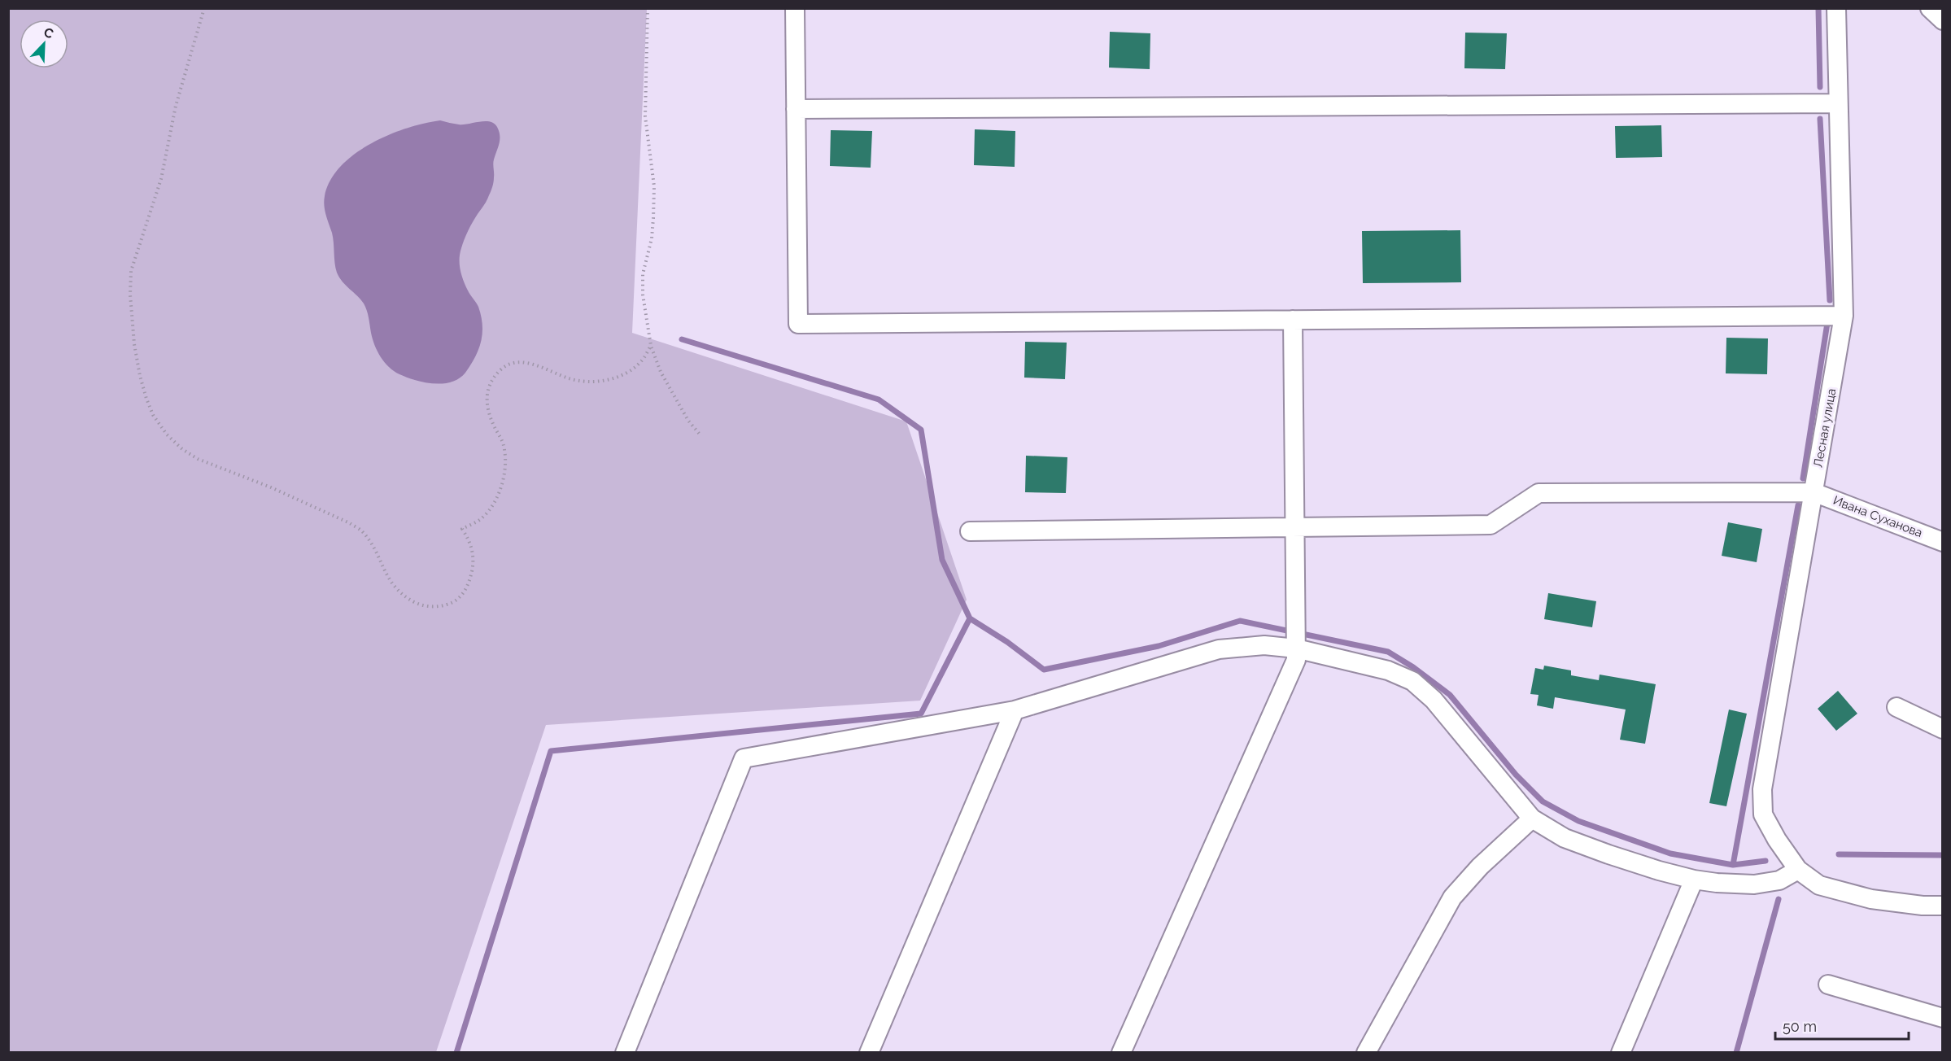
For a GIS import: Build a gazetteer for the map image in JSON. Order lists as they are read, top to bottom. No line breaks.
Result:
{"streets":{"street":["Лесная улица","Ивана Суханова"]},"crossings":[["Лесная улица","Ивана Суханова"]],"scale_bar":"50 m","north":"top right"}
